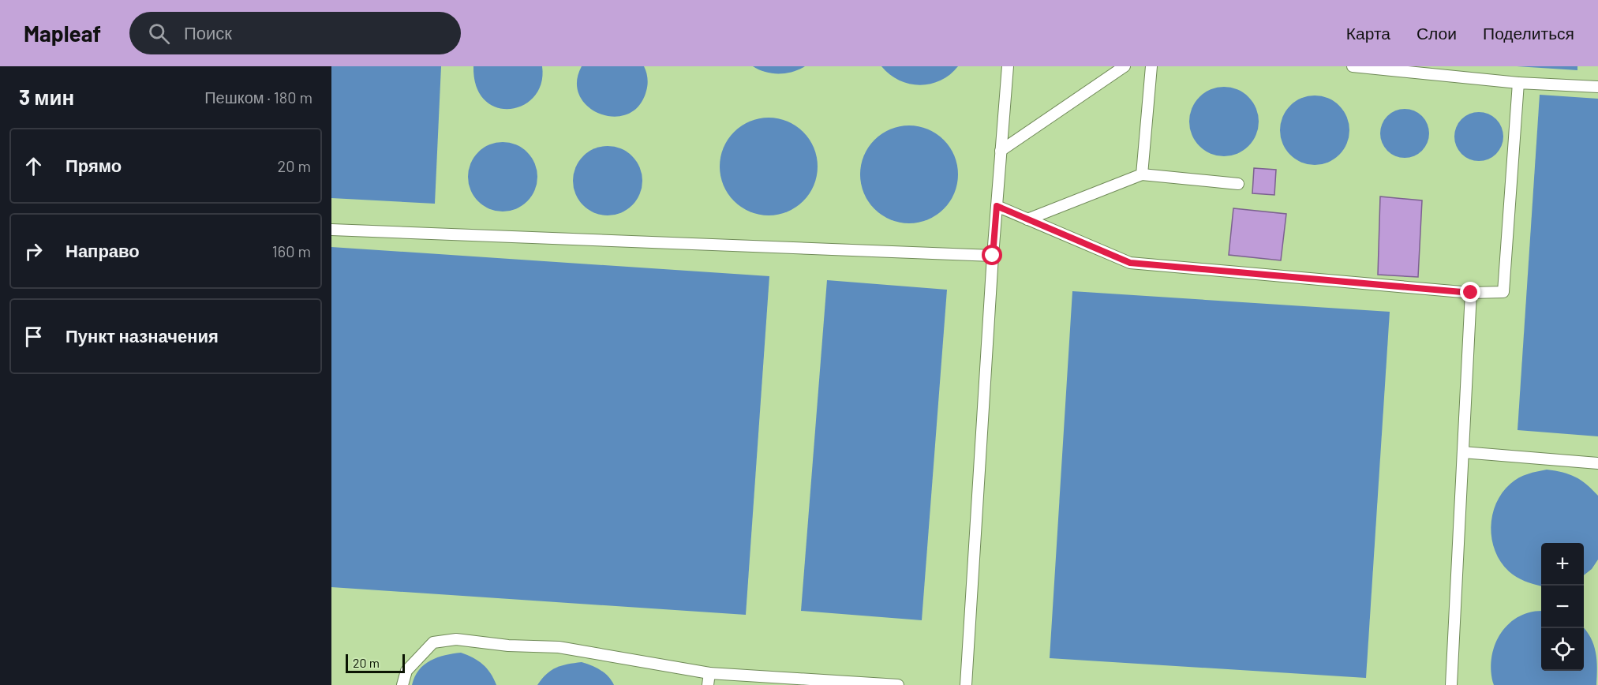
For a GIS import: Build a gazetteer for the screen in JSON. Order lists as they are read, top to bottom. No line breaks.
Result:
{"scale_bar":"20 m","page":{"header":"Mapleaf","search":"Поиск","nav":["Карта","Слои","Поделиться"],"heading":["3 мин","Пешком · 180 m"],"list":[["Прямо","20 m"],["Направо","160 m"],"Пункт назначения"],"map_buttons":["+","−"],"scale":"20 m"}}
